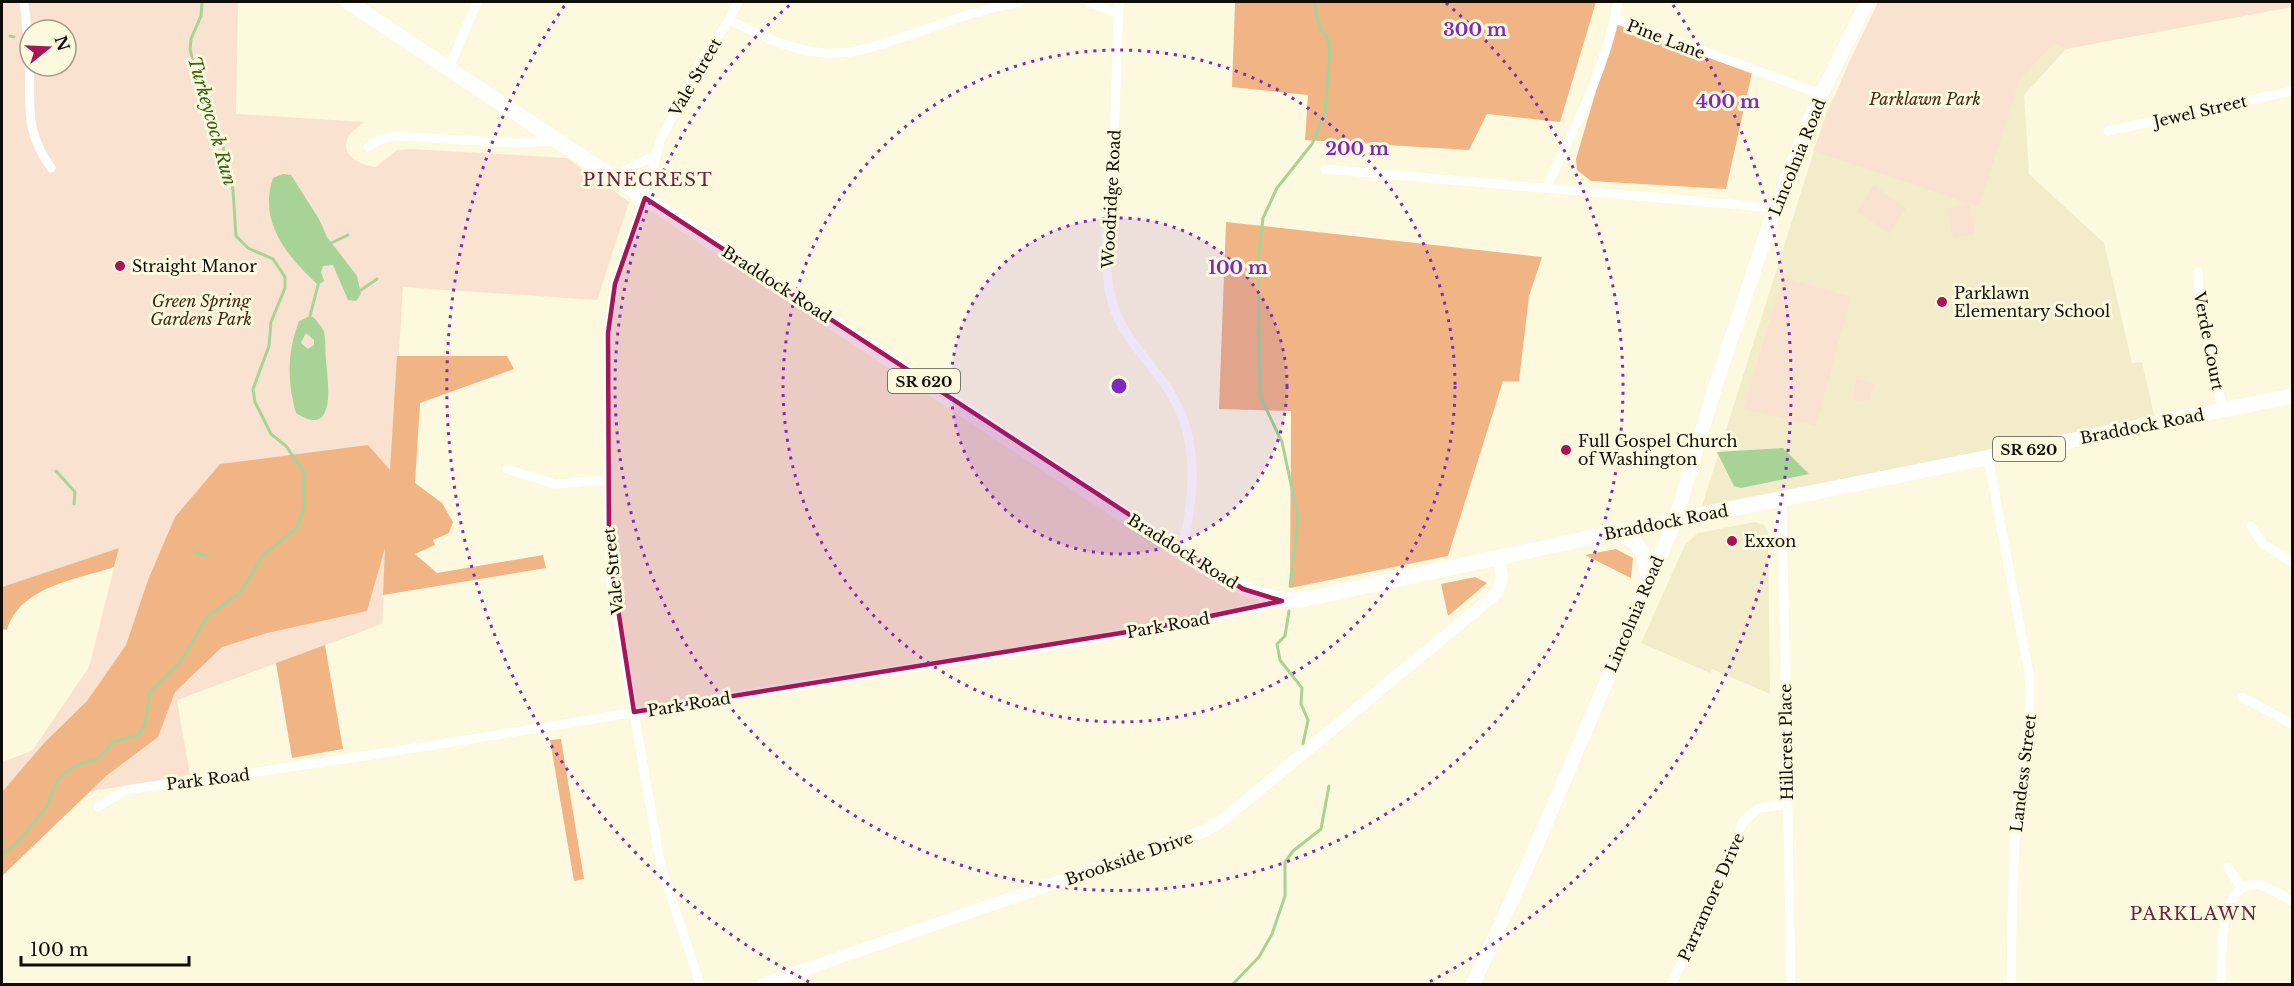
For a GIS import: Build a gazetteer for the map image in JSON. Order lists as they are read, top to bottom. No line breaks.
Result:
{"streets":{"main road":["Lincolnia Road","Braddock Road","SR 620"],"street":["Pine Lane","Vale Street","Jewel Street","Woodridge Road","Verde Court","Park Road","Hillcrest Place","Landess Street","Brookside Drive","Parramore Drive"]},"crossings":[["Pine Lane","Lincolnia Road"],["Vale Street","Braddock Road"],["Vale Street","Park Road"],["Lincolnia Road","Braddock Road"],["Woodridge Road","Braddock Road"],["Braddock Road","Verde Court"],["Braddock Road","Park Road"],["Braddock Road","Hillcrest Place"],["Braddock Road","Landess Street"],["Braddock Road","Brookside Drive"],["Hillcrest Place","Parramore Drive"]],"districts":["PINECREST","PARKLAWN"],"water":["Turkeycock Run"],"parks":["Parklawn Park","Green Spring Gardens Park"],"places":["Straight Manor","Parklawn Elementary School","Full Gospel Church of Washington","Exxon"],"scale_bar":"100 m","north":"right","rings":["300 m","400 m","200 m","100 m"]}
